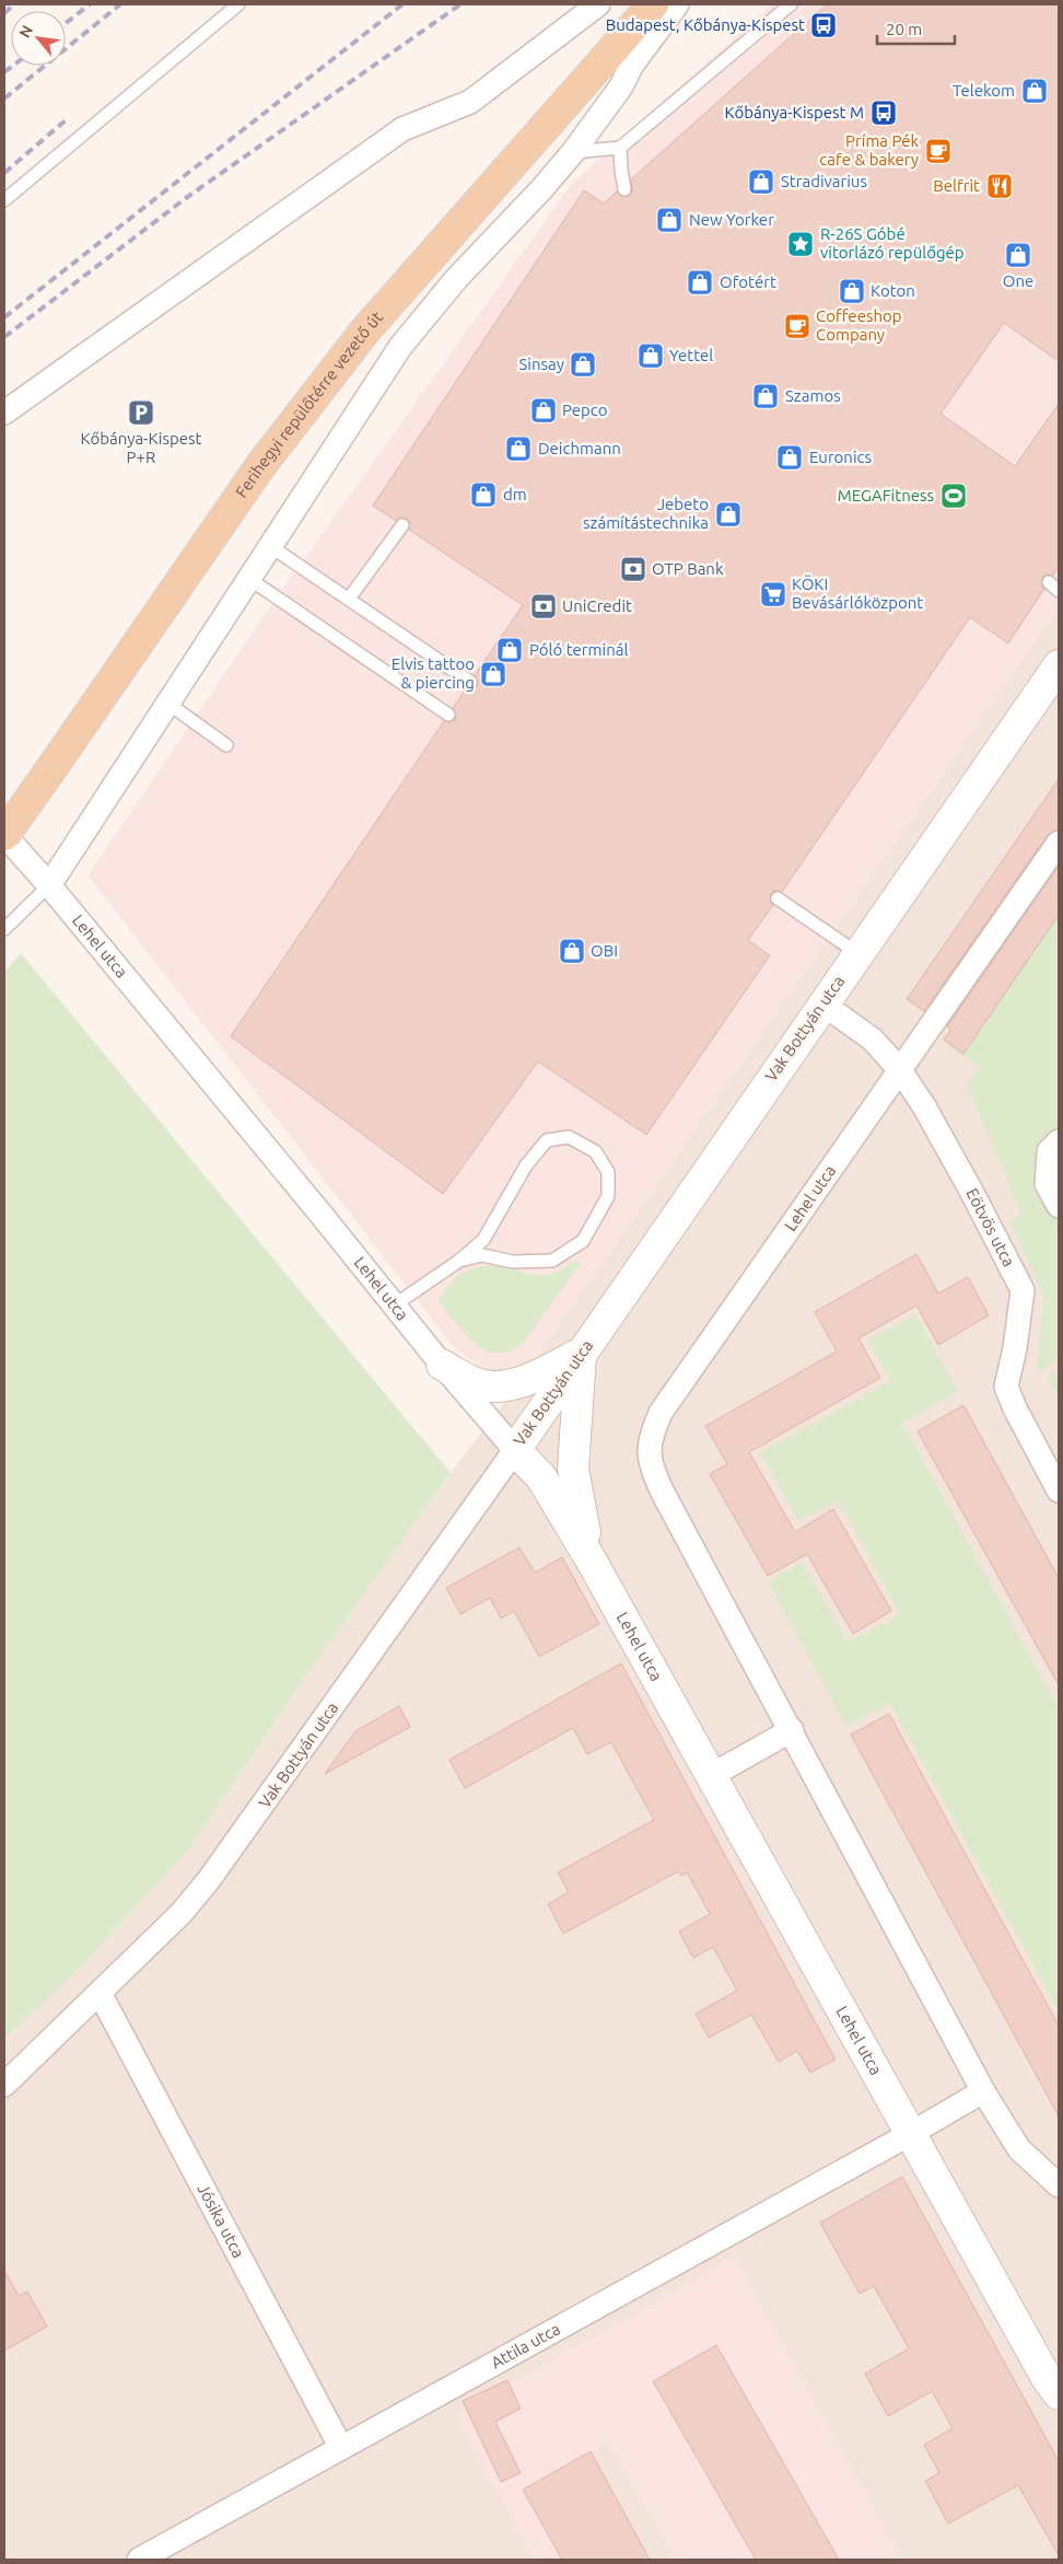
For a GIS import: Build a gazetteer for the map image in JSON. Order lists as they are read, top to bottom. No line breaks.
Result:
{"streets":{"main road":["Ferihegyi repülőtérre vezető út"],"street":["Lehel utca","Vak Bottyán utca","Eötvös utca","Jósika utca","Attila utca"]},"crossings":[["Ferihegyi repülőtérre vezető út","Lehel utca"],["Lehel utca","Vak Bottyán utca"],["Lehel utca","Eötvös utca"],["Lehel utca","Attila utca"],["Vak Bottyán utca","Eötvös utca"],["Vak Bottyán utca","Jósika utca"],["Jósika utca","Attila utca"]],"places":{"bus stop":["Budapest, Kőbánya-Kispest","Kőbánya-Kispest M"],"shop":["Telekom","Stradivarius","New Yorker","One","Ofotért","Koton","Yettel","Sinsay","Szamos","Pepco","Deichmann","Euronics","dm","Jebeto számítástechnika","Póló terminál","Elvis tattoo & piercing","OBI"],"cafe":["Príma Pék cafe & bakery","Coffeeshop Company"],"restaurant":["Belfrit"],"place":["R-26S Góbé vitorlázó repülőgép"],"parking":["Kőbánya-Kispest P+R"],"sports":["MEGAFitness"],"bank":["OTP Bank","UniCredit"],"supermarket":["KÖKI Bevásárlóközpont"]},"scale_bar":"20 m","north":"top left"}
